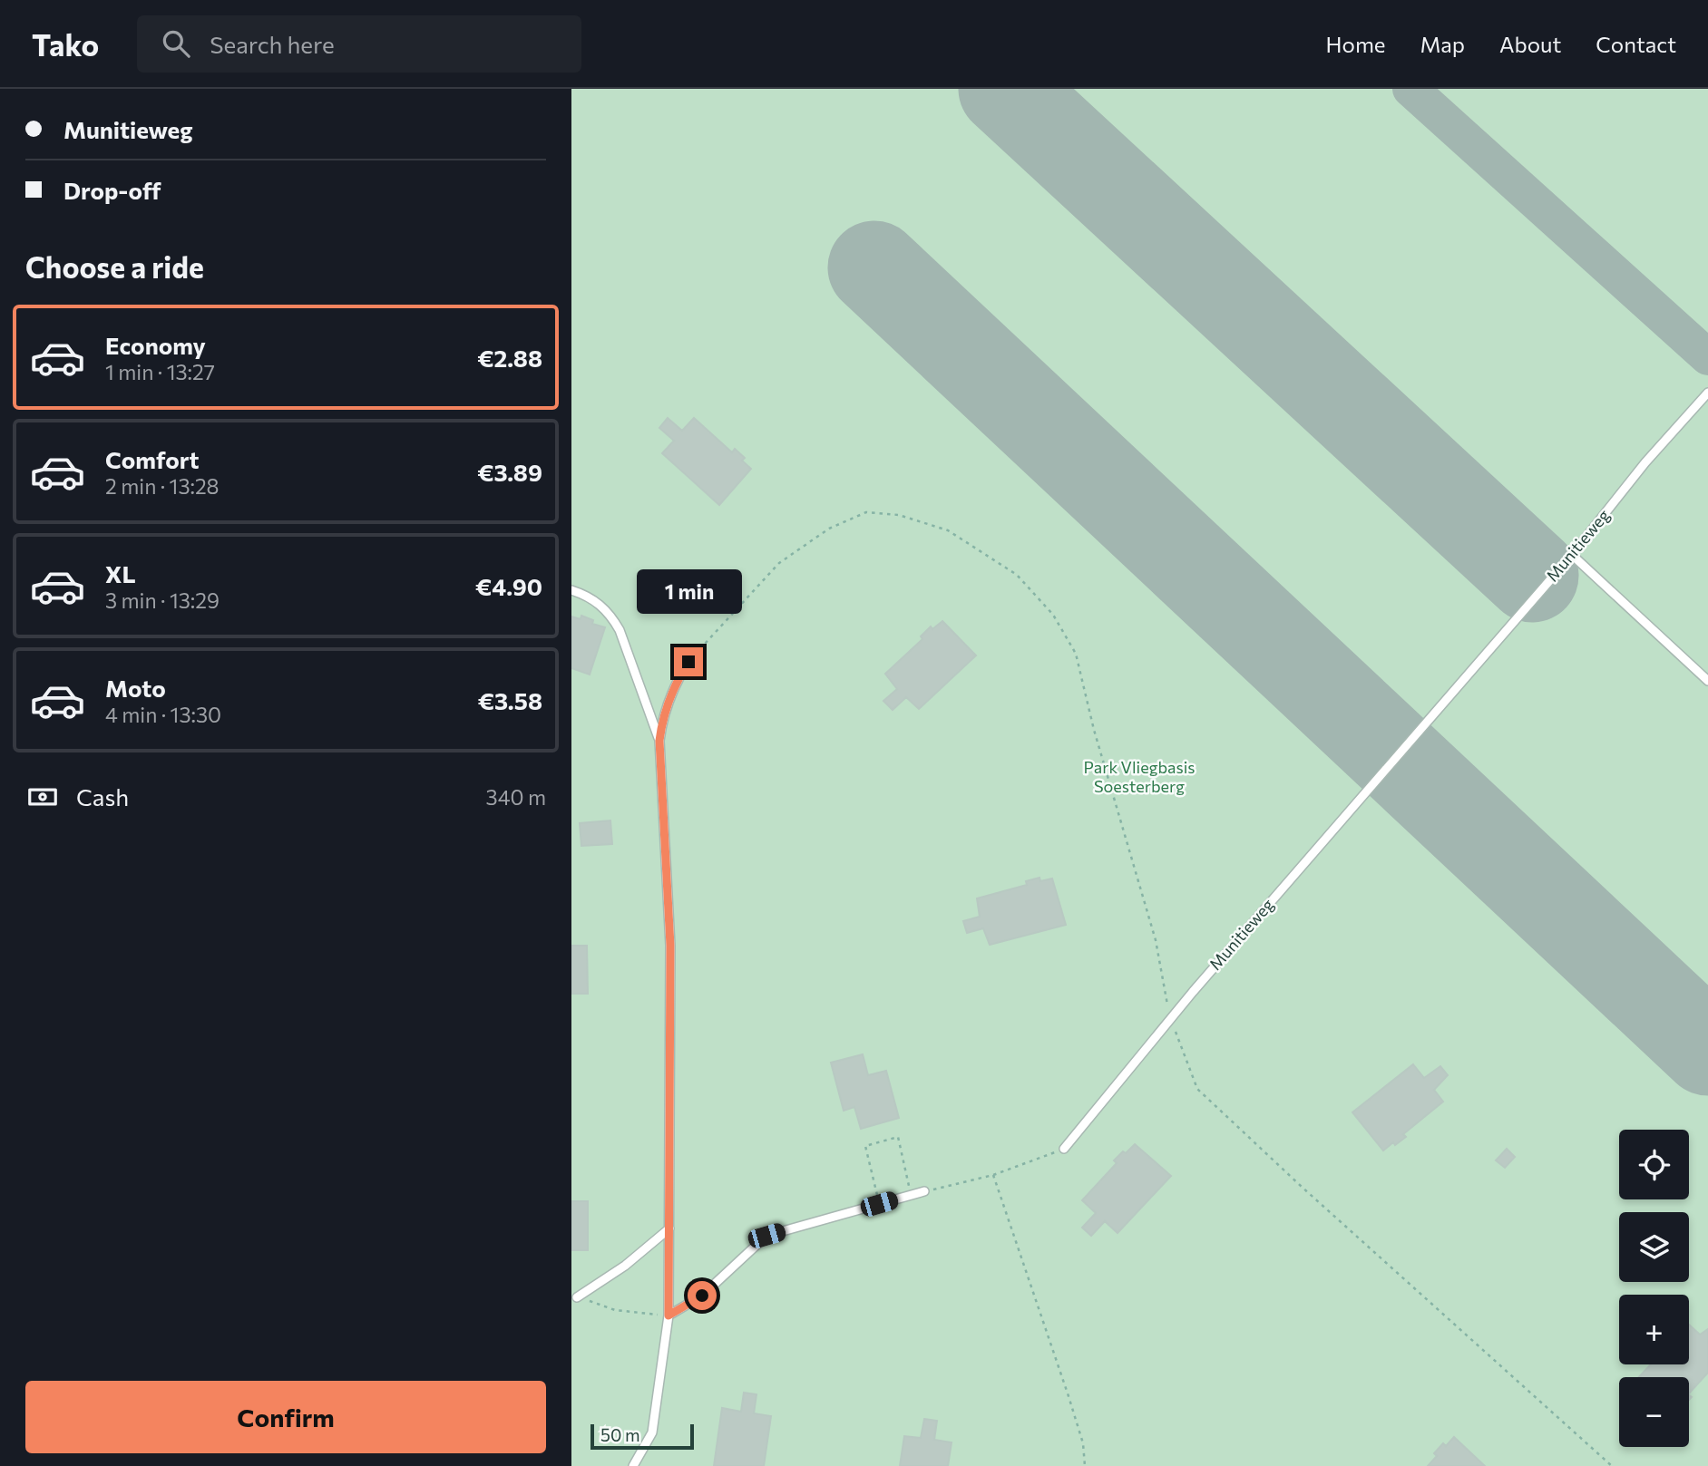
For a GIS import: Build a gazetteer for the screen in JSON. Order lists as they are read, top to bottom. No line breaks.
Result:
{"streets":{"lane":["Munitieweg"]},"parks":["Park Vliegbasis Soesterberg"],"scale_bar":"50 m","page":{"header":"Tako","search":"Search here","nav":["Home","Map","About","Contact"],"banner":["Munitieweg","Drop-off"],"heading":"Choose a ride","list":[{"name":"Economy","note":"1 min · 13:27","value":"€2.88"},{"name":"Comfort","note":"2 min · 13:28","value":"€3.89"},{"name":"XL","note":"3 min · 13:29","value":"€4.90"},{"name":"Moto","note":"4 min · 13:30","value":"€3.58"}],"bubble":"1 min","pay":["Cash","340 m"],"map_buttons":["+","−"],"buttons":"Confirm","scale":"50 m"}}
